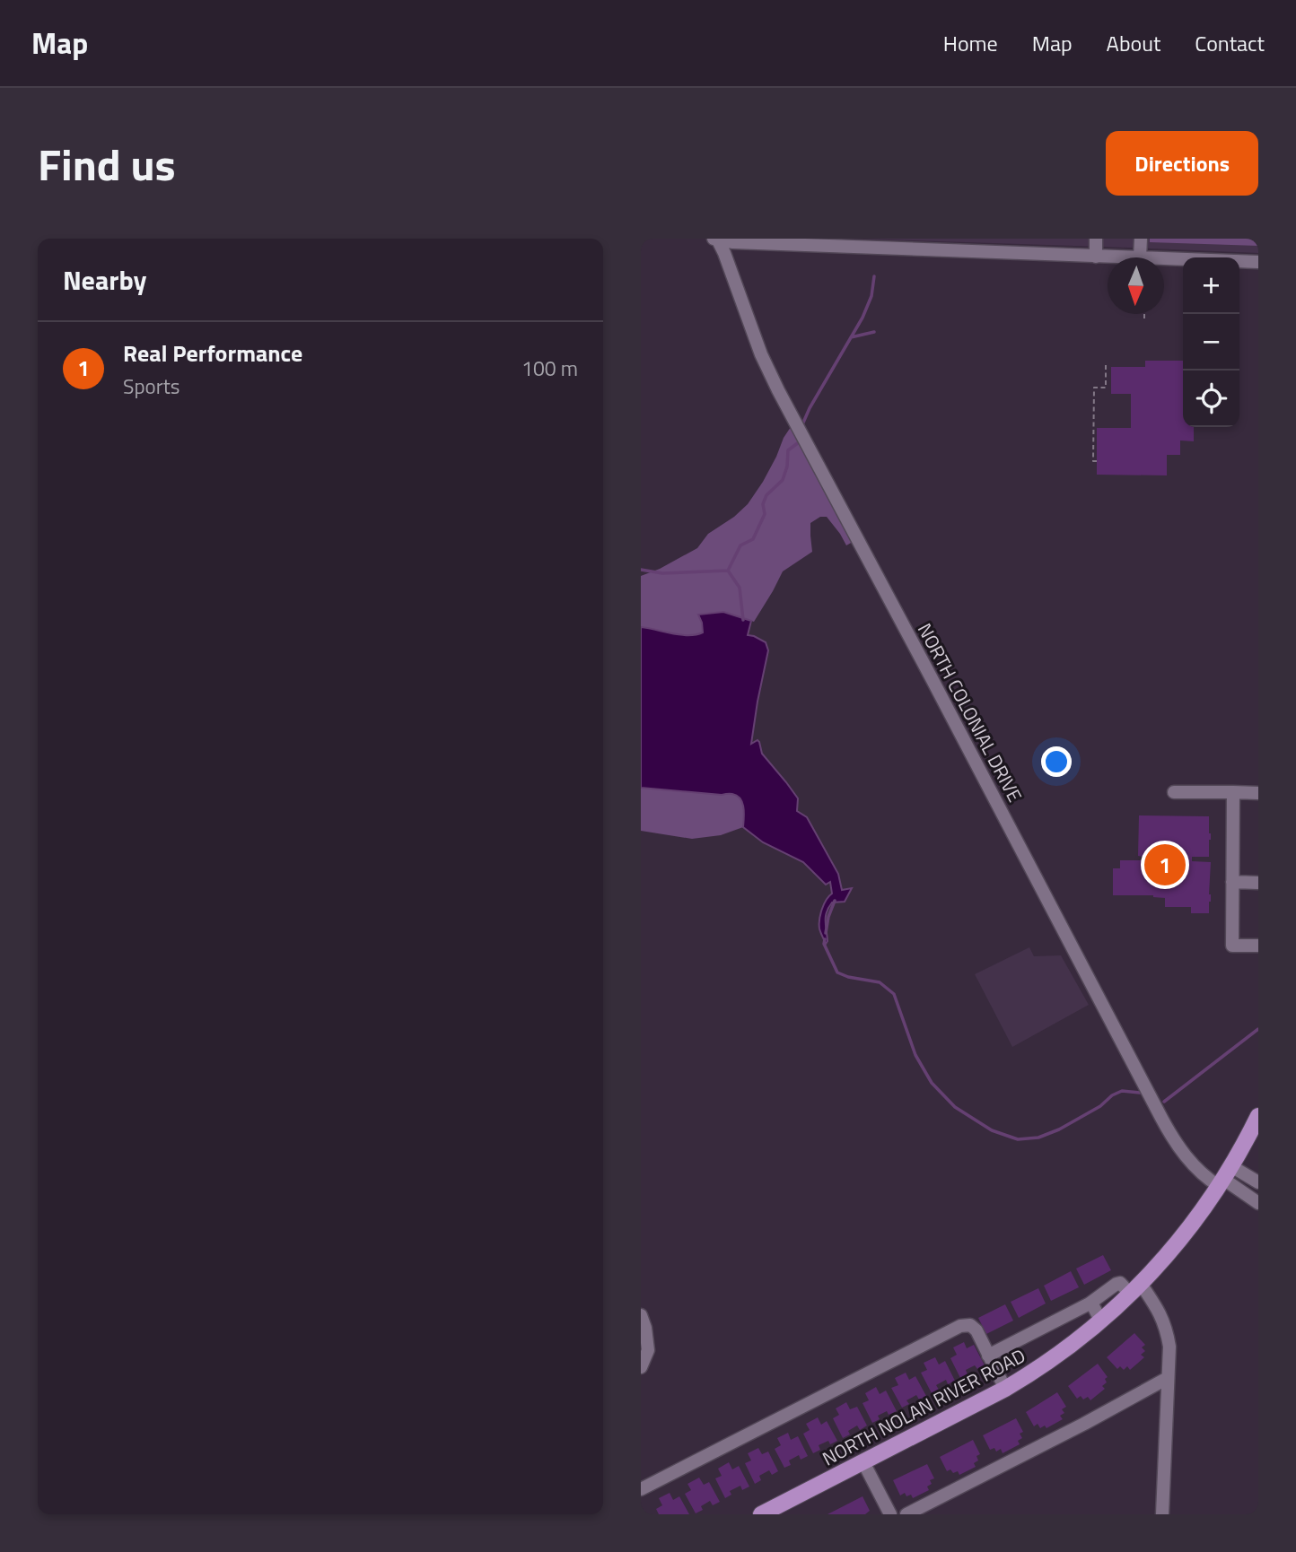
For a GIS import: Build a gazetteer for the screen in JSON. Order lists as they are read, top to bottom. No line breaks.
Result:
{"streets":{"main road":["NORTH NOLAN RIVER ROAD"],"street":["NORTH COLONIAL DRIVE"]},"crossings":[["NORTH COLONIAL DRIVE","NORTH NOLAN RIVER ROAD"]],"north":"bottom","page":{"header":"Map","nav":["Home","Map","About","Contact"],"title":"Find us","buttons":"Directions","heading":"Nearby","map_buttons":["+","−"],"list":[{"mark":"1","name":"Real Performance","note":"Sports","value":"100 m"}],"pins":"1"}}
